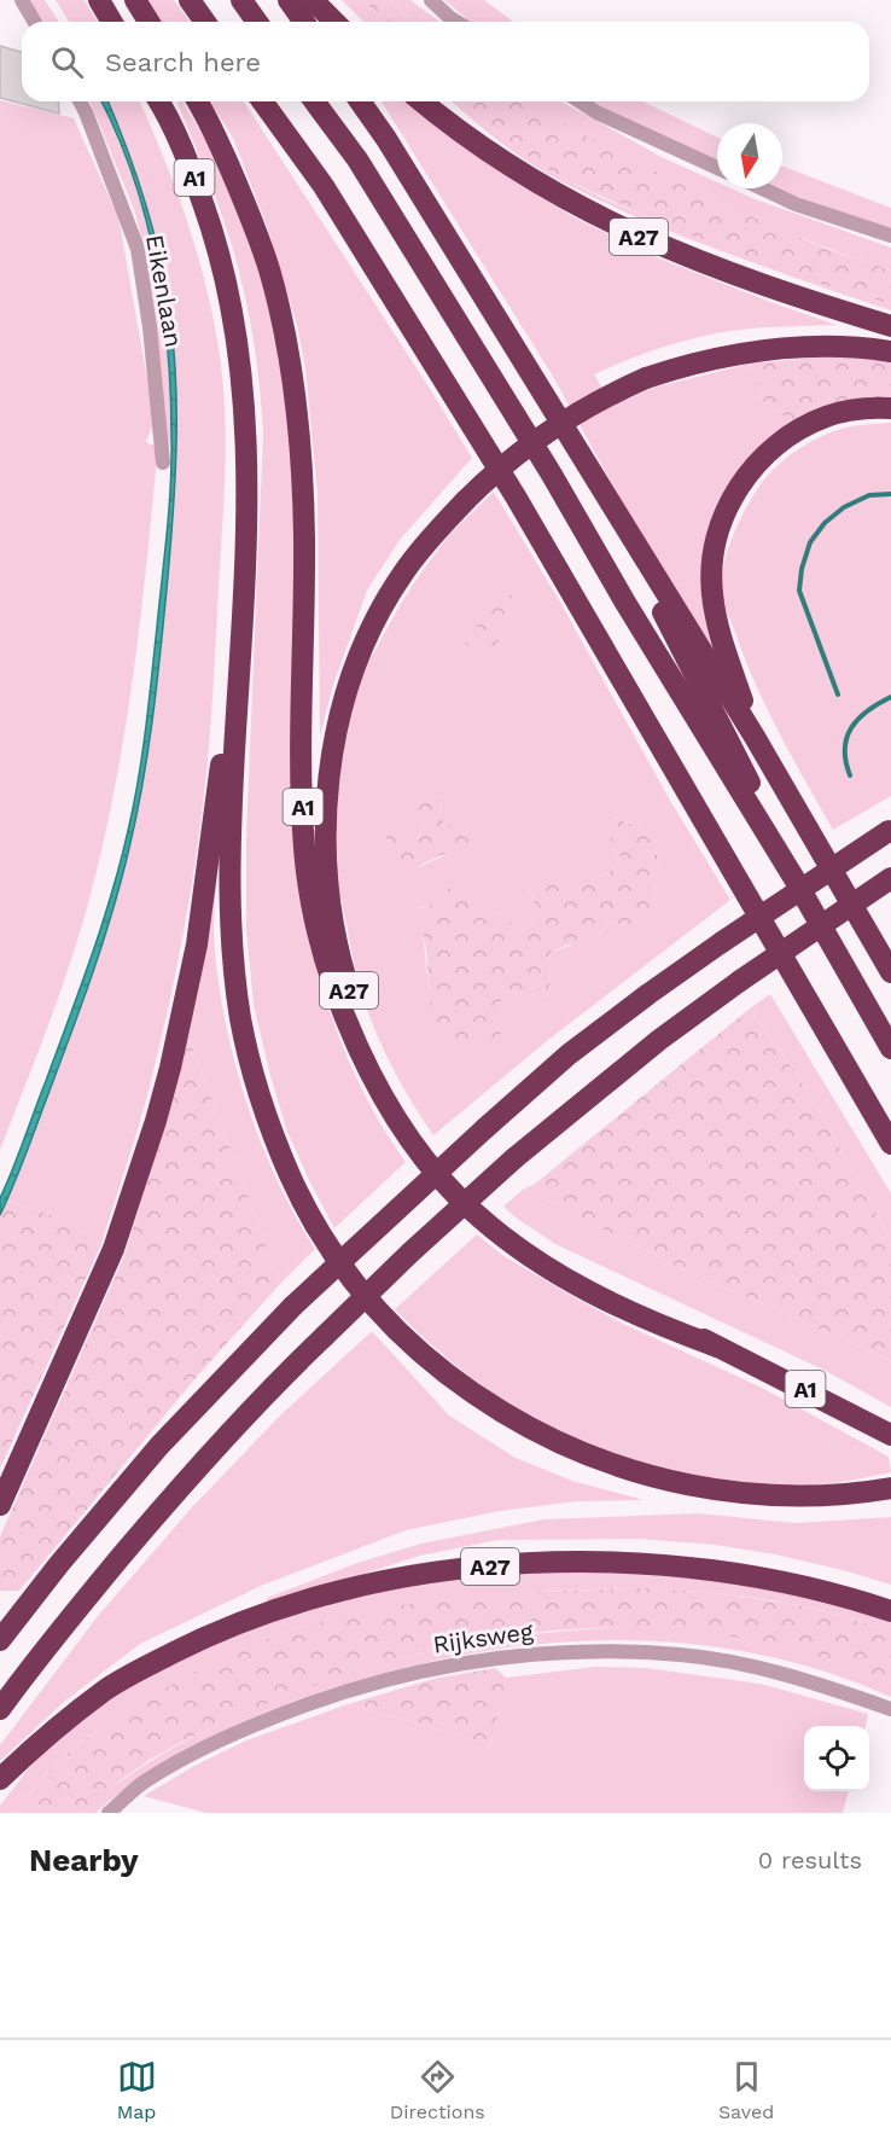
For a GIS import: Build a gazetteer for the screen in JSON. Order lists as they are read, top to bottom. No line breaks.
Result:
{"streets":{"highway":["A1","A27"],"street":["Eikenlaan","Rijksweg"]},"crossings":[["A1","A27"]],"north":"bottom","page":{"search":"Search here","heading":["Nearby","0 results"],"nav":["Map","Directions","Saved"]}}
